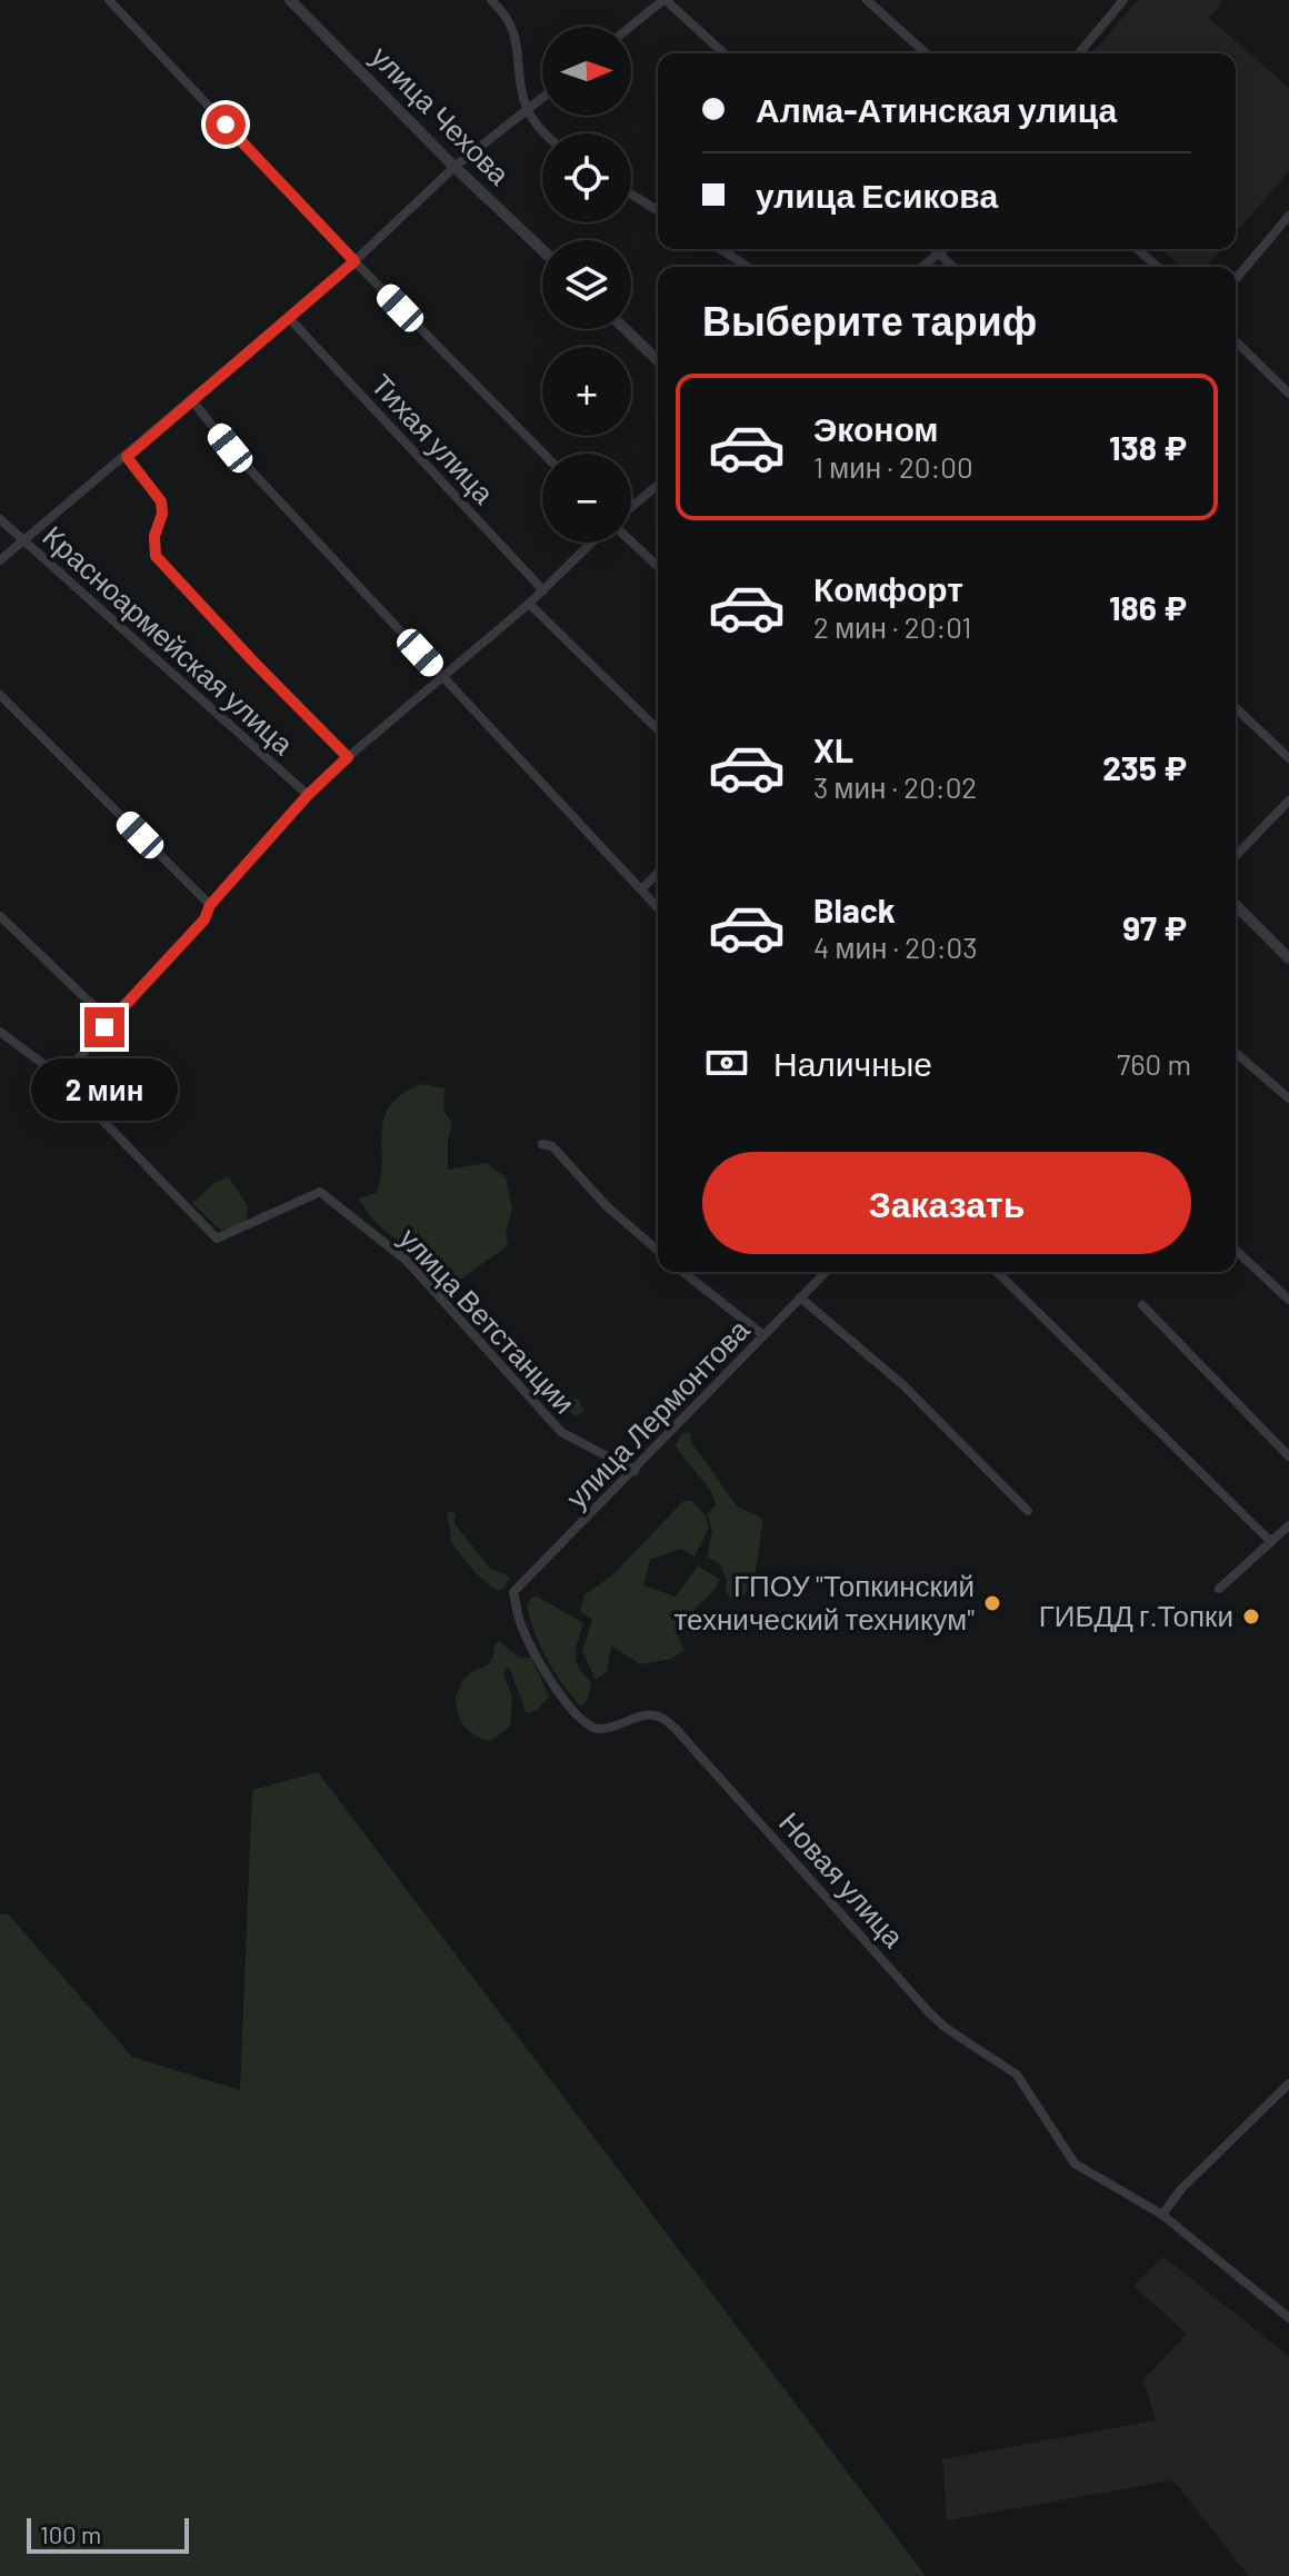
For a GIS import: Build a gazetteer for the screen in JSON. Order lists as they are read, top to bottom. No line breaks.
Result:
{"streets":{"street":["улица Чехова","Тихая улица","Красноармейская улица","улица Ветстанции","улица Лермонтова","Новая улица"]},"crossings":[["улица Ветстанции","улица Лермонтова"],["улица Лермонтова","Новая улица"]],"places":["ГПОУ \"Топкинский технический техникум\"","ГИБДД г.Топки"],"scale_bar":"100 m","north":"right","page":{"map_buttons":["+","−"],"banner":["Алма-Атинская улица","улица Есикова"],"heading":"Выберите тариф","list":[{"name":"Эконом","note":"1 мин · 20:00","value":"138 ₽"},{"name":"Комфорт","note":"2 мин · 20:01","value":"186 ₽"},{"name":"XL","note":"3 мин · 20:02","value":"235 ₽"},{"name":"Black","note":"4 мин · 20:03","value":"97 ₽"}],"pay":["Наличные","760 m"],"bubble":"2 мин","buttons":"Заказать","scale":"100 m"}}
